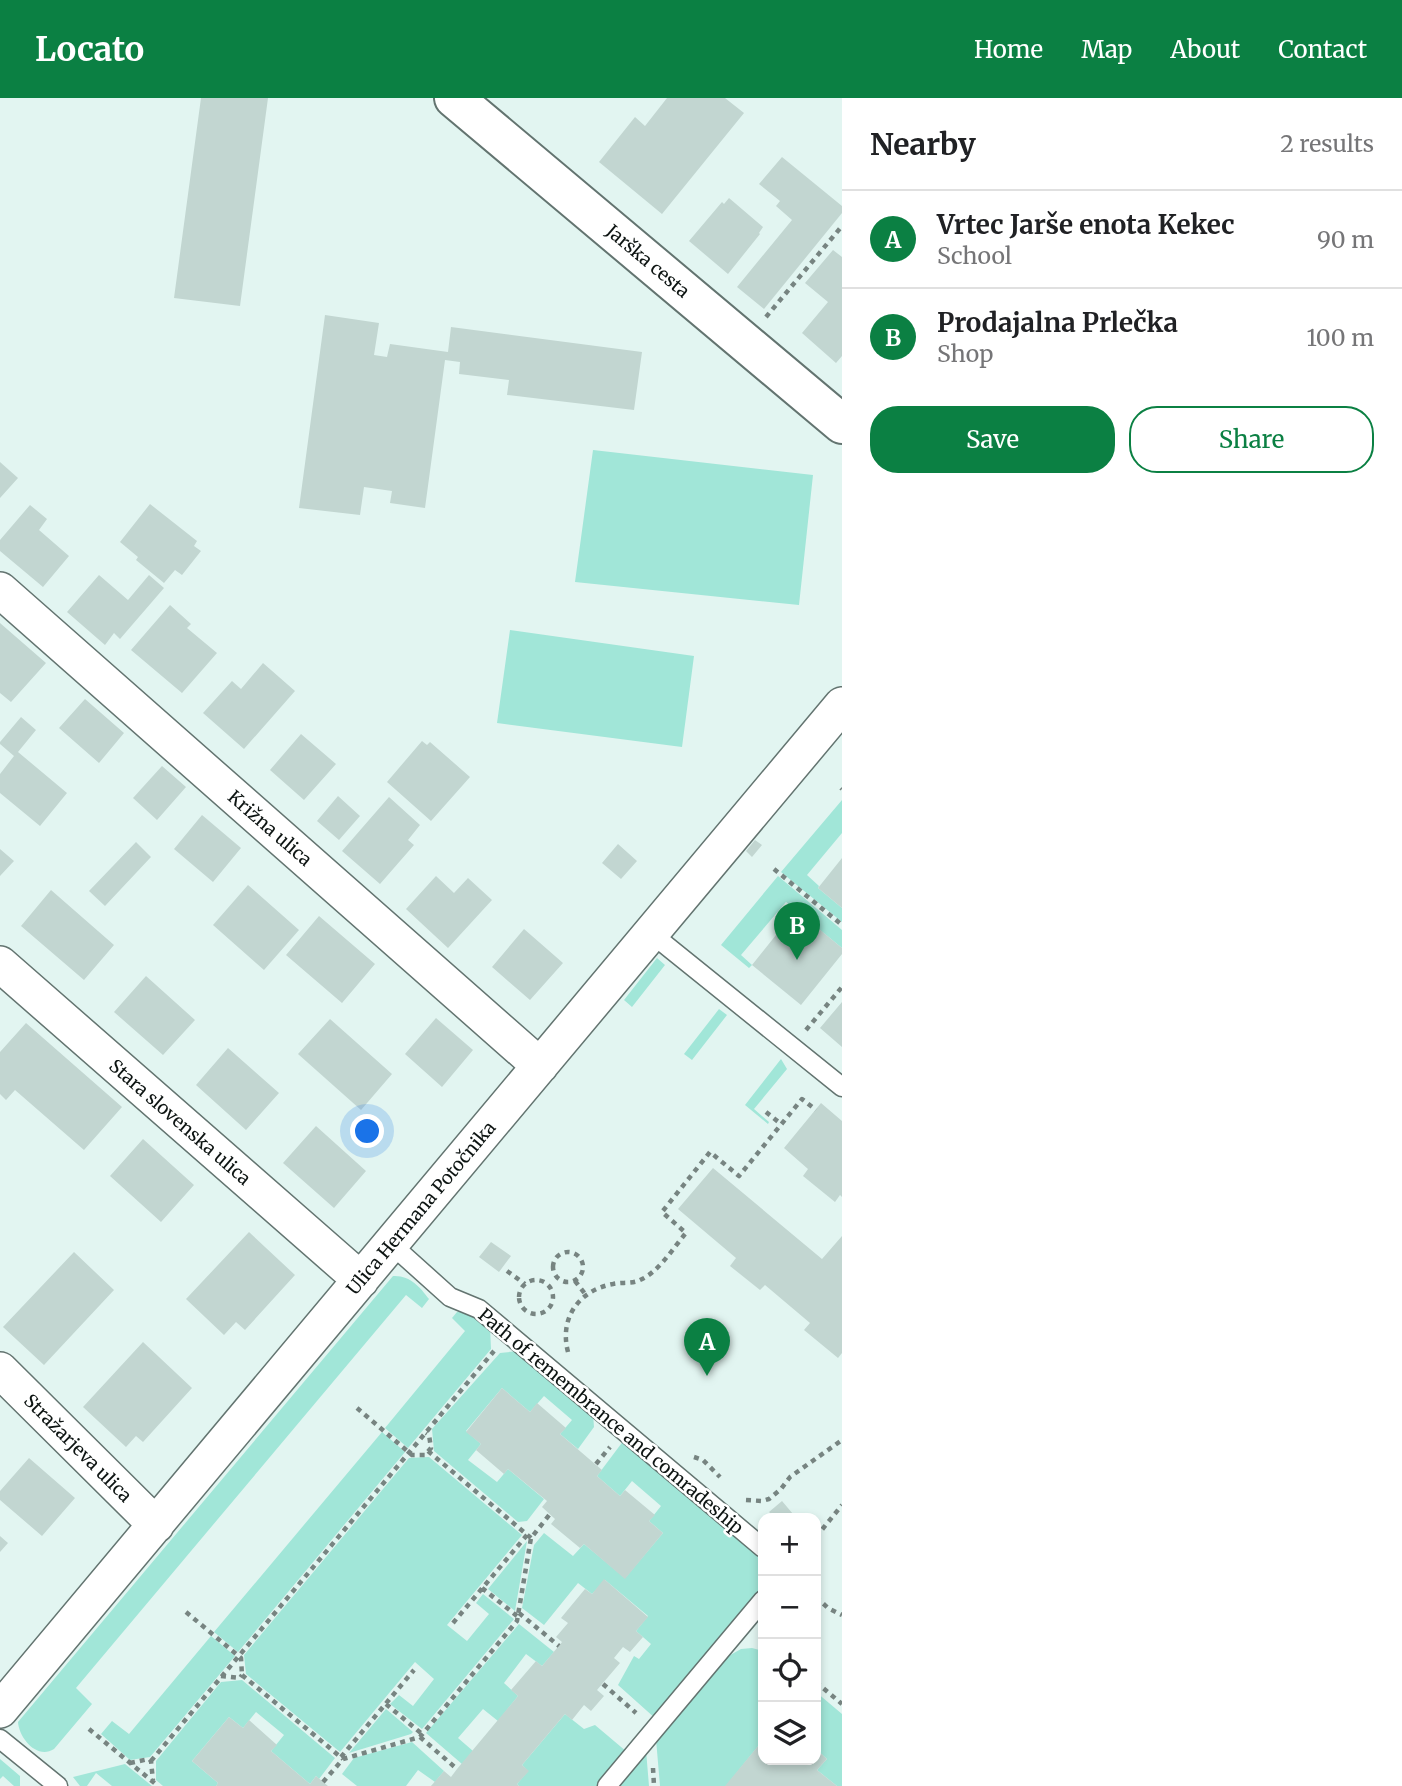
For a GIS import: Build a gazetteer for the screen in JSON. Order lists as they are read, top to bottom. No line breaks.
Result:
{"streets":{"street":["Jarška cesta","Križna ulica","Stara slovenska ulica","Ulica Hermana Potočnika","Stražarjeva ulica"],"lane":["Path of remembrance and comradeship"]},"crossings":[["Križna ulica","Ulica Hermana Potočnika"],["Stara slovenska ulica","Ulica Hermana Potočnika"],["Ulica Hermana Potočnika","Path of remembrance and comradeship"],["Ulica Hermana Potočnika","Stražarjeva ulica"]],"page":{"header":"Locato","nav":["Home","Map","About","Contact"],"heading":["Nearby","2 results"],"list":[{"mark":"A","name":"Vrtec Jarše enota Kekec","note":"School","value":"90 m"},{"mark":"B","name":"Prodajalna Prlečka","note":"Shop","value":"100 m"}],"buttons":["Save","Share"],"pins":["B","A"],"map_buttons":["+","−"]}}
